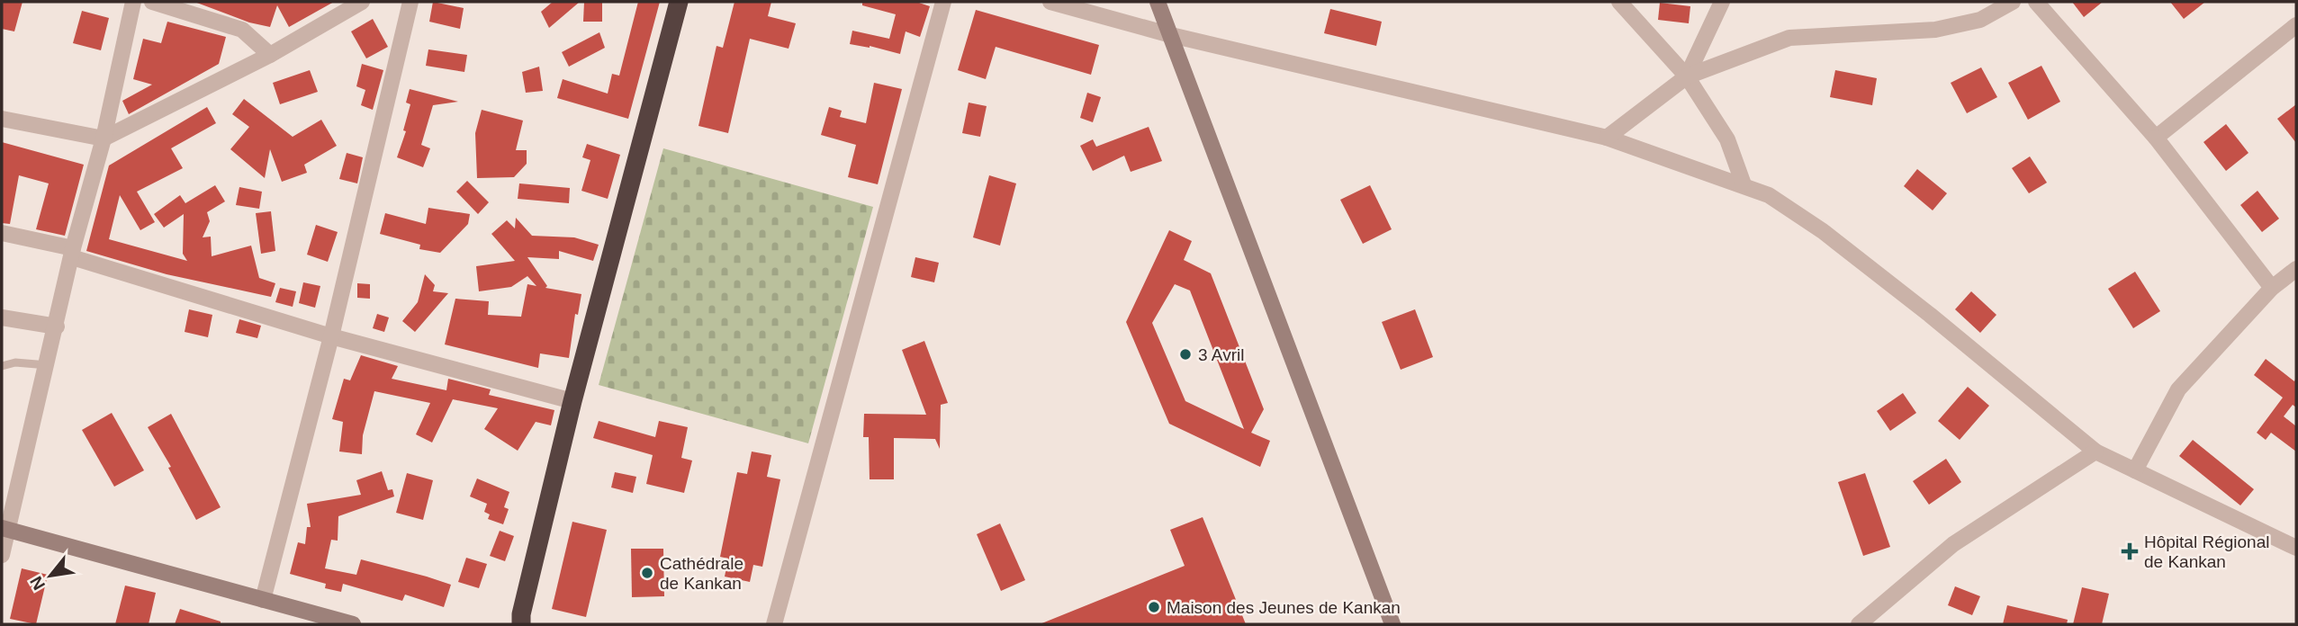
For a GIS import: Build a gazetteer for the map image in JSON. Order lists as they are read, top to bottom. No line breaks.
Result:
{"places":{"other":["3 Avril","Cathédrale de Kankan","Maison des Jeunes de Kankan"],"health":["Hôpital Régional de Kankan"]},"north":"bottom left"}
